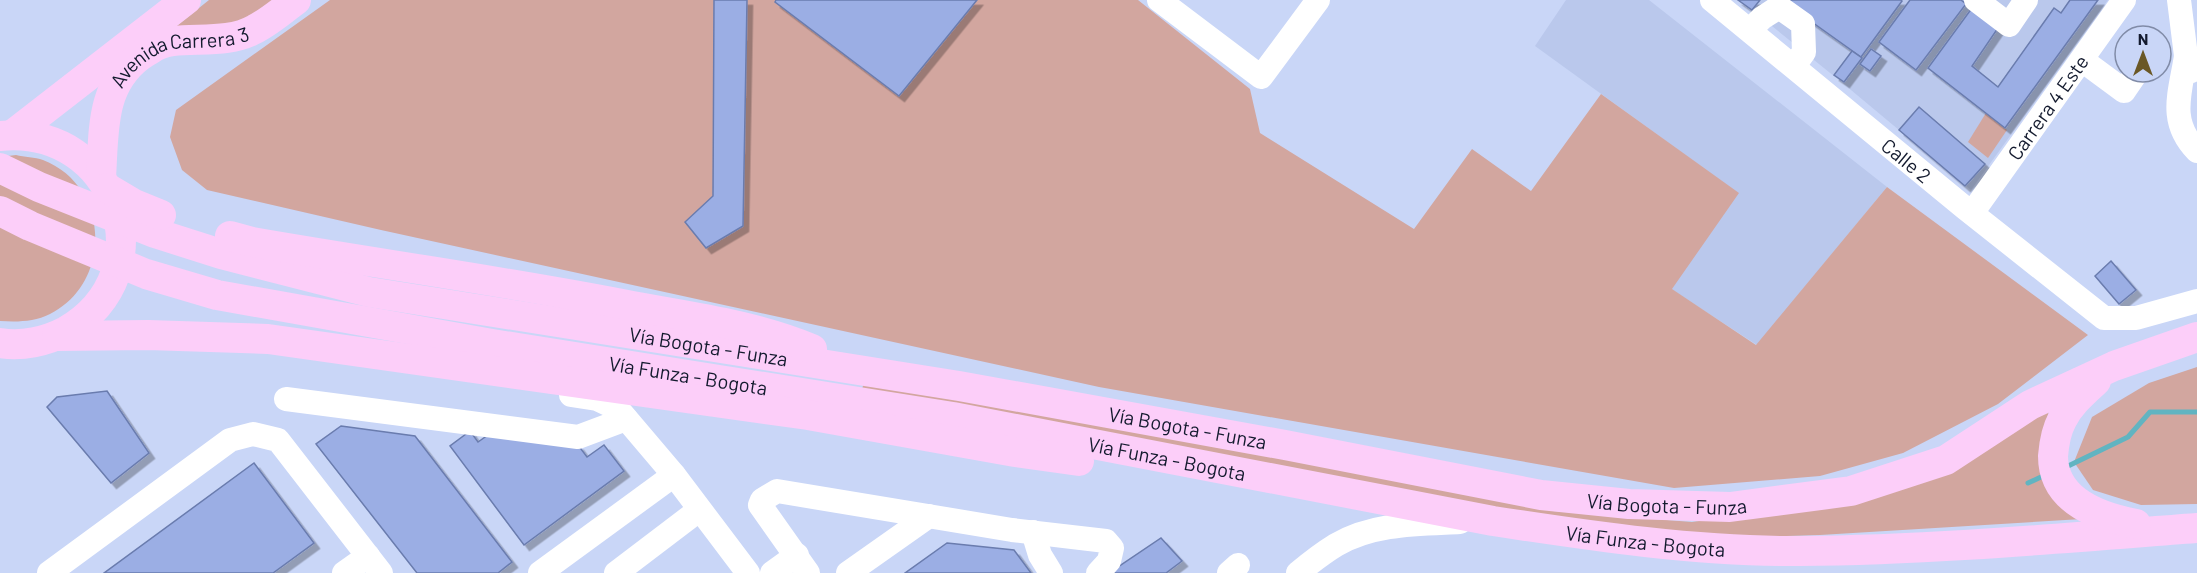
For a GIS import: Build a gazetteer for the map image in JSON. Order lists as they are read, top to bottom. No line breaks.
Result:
{"streets":{"main road":["Avenida Carrera 3","Vía Bogota - Funza","Vía Funza - Bogota"],"street":["Carrera 4 Este","Calle 2"]},"crossings":[["Carrera 4 Este","Calle 2"]],"north":"top"}
